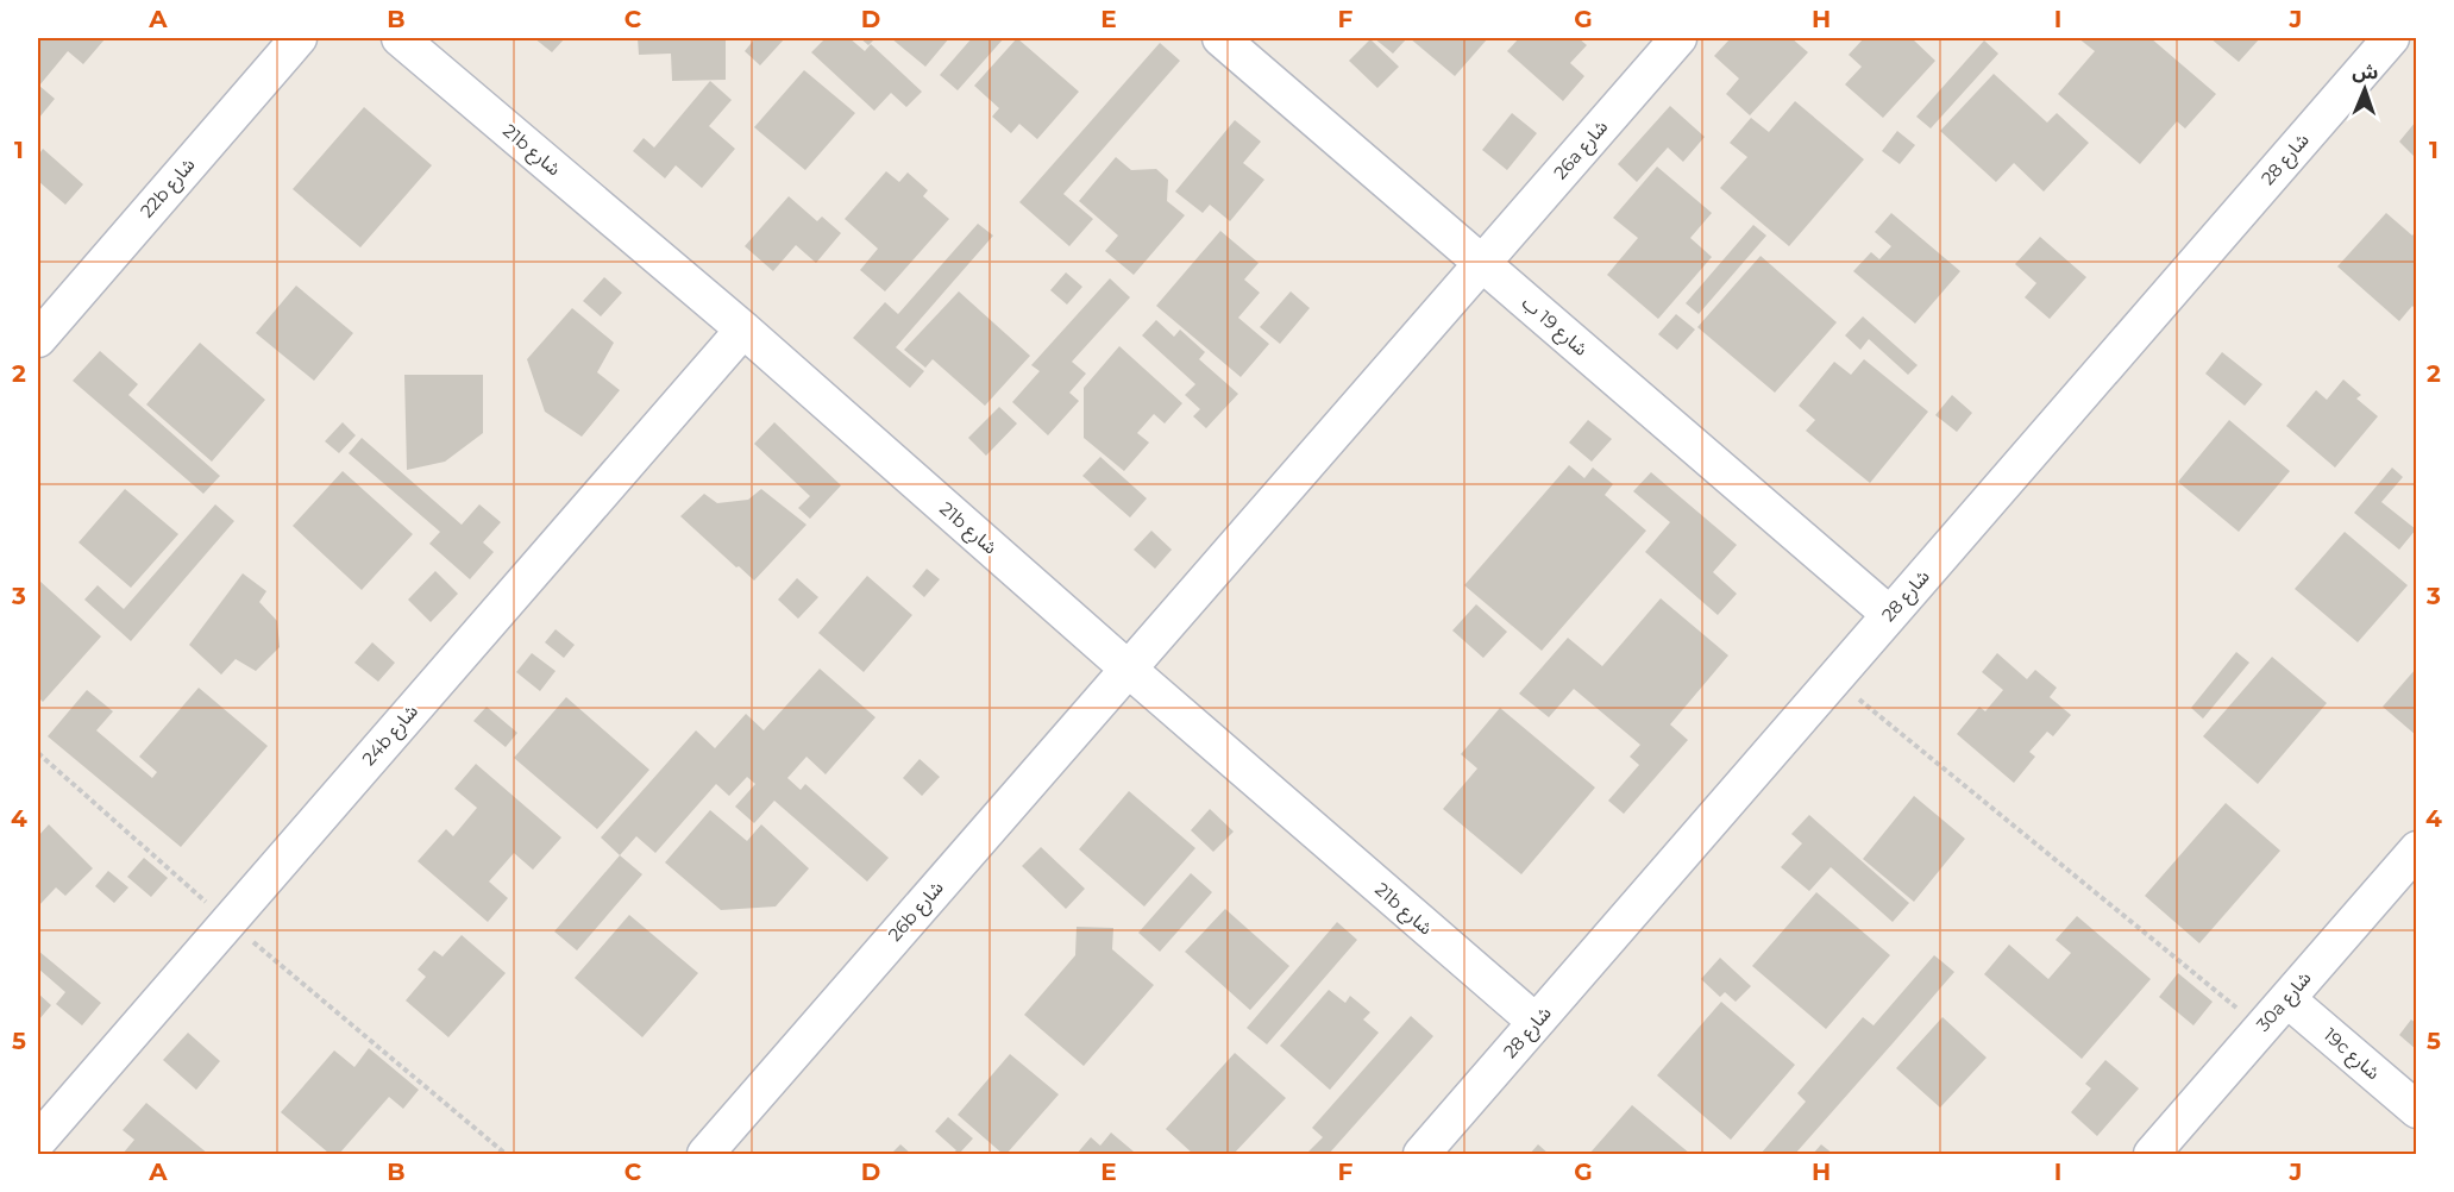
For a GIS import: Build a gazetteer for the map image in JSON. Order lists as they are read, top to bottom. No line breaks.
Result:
{"streets":{"street":["21b شارع","26a شارع","شارع 28","22b شارع","شارع 19 ب","24b شارع","26b شارع","30a شارع","19c شارع"]},"crossings":[["21b شارع","26a شارع"],["21b شارع","شارع 28"],["21b شارع","24b شارع"],["21b شارع","26b شارع"],["26a شارع","شارع 19 ب"],["26a شارع","26b شارع"],["شارع 28","شارع 19 ب"],["30a شارع","19c شارع"]],"north":"top","grid":{"columns":["A","B","C","D","E","F","G","H","I","J"],"rows":["1","2","3","4","5"]}}
